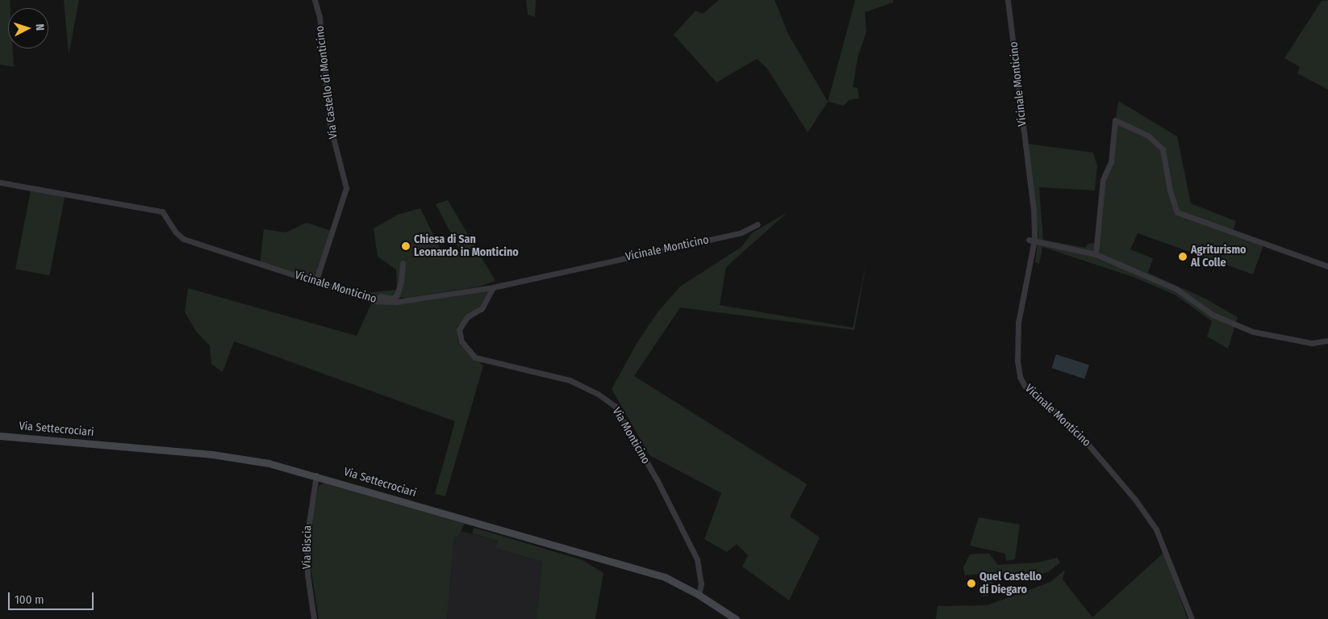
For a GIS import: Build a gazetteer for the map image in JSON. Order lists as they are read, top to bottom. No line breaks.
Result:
{"streets":{"main road":["Via Settecrociari"],"street":["Via Castello di Monticino","Vicinale Monticino","Via Monticino","Via Biscia"]},"crossings":[["Via Castello di Monticino","Vicinale Monticino"],["Vicinale Monticino","Via Monticino"],["Via Settecrociari","Via Monticino"],["Via Settecrociari","Via Biscia"]],"places":["Chiesa di San Leonardo in Monticino","Agriturismo Al Colle","Quel Castello di Diegaro"],"scale_bar":"100 m","north":"right"}
